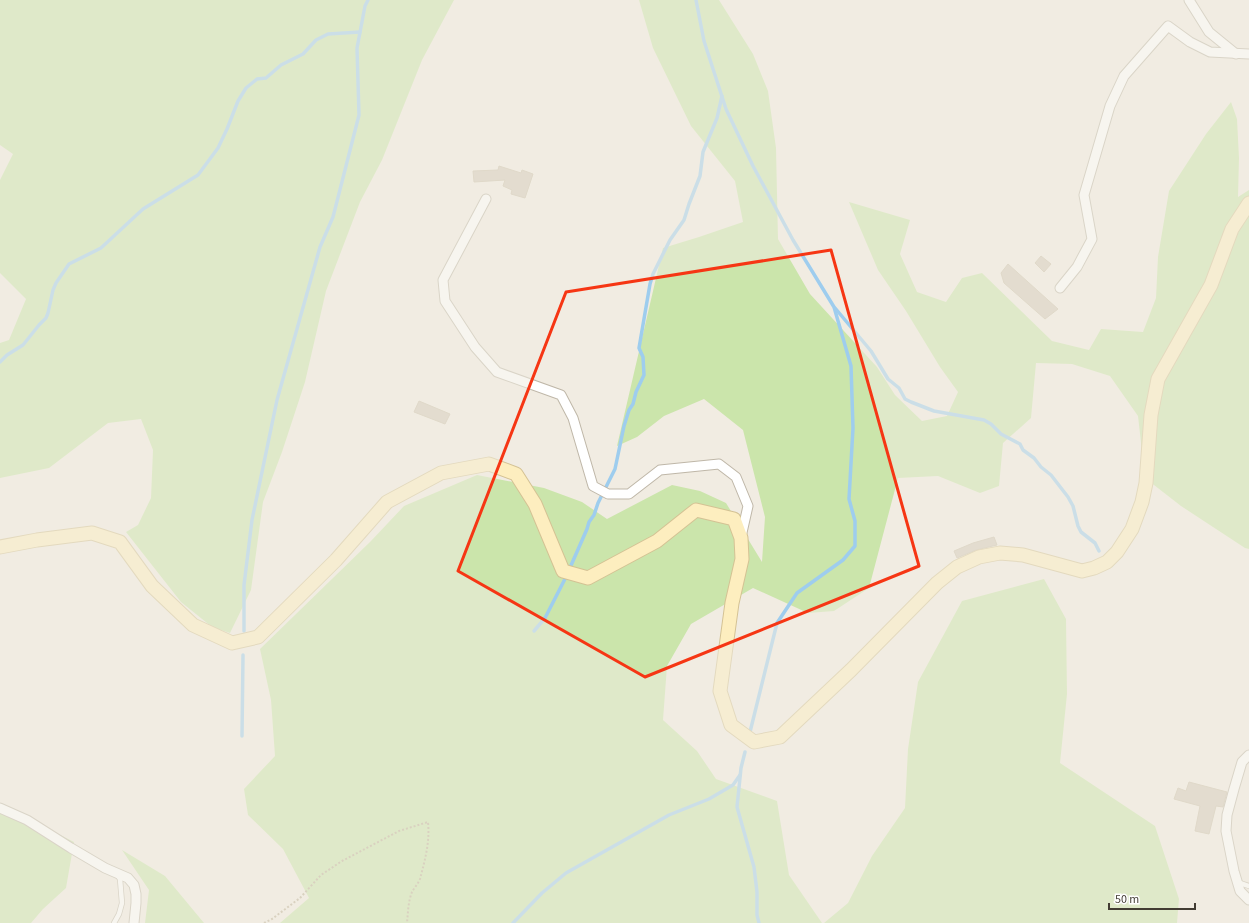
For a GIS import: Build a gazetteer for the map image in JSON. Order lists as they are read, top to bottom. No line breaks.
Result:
{"scale_bar":"50 m"}
